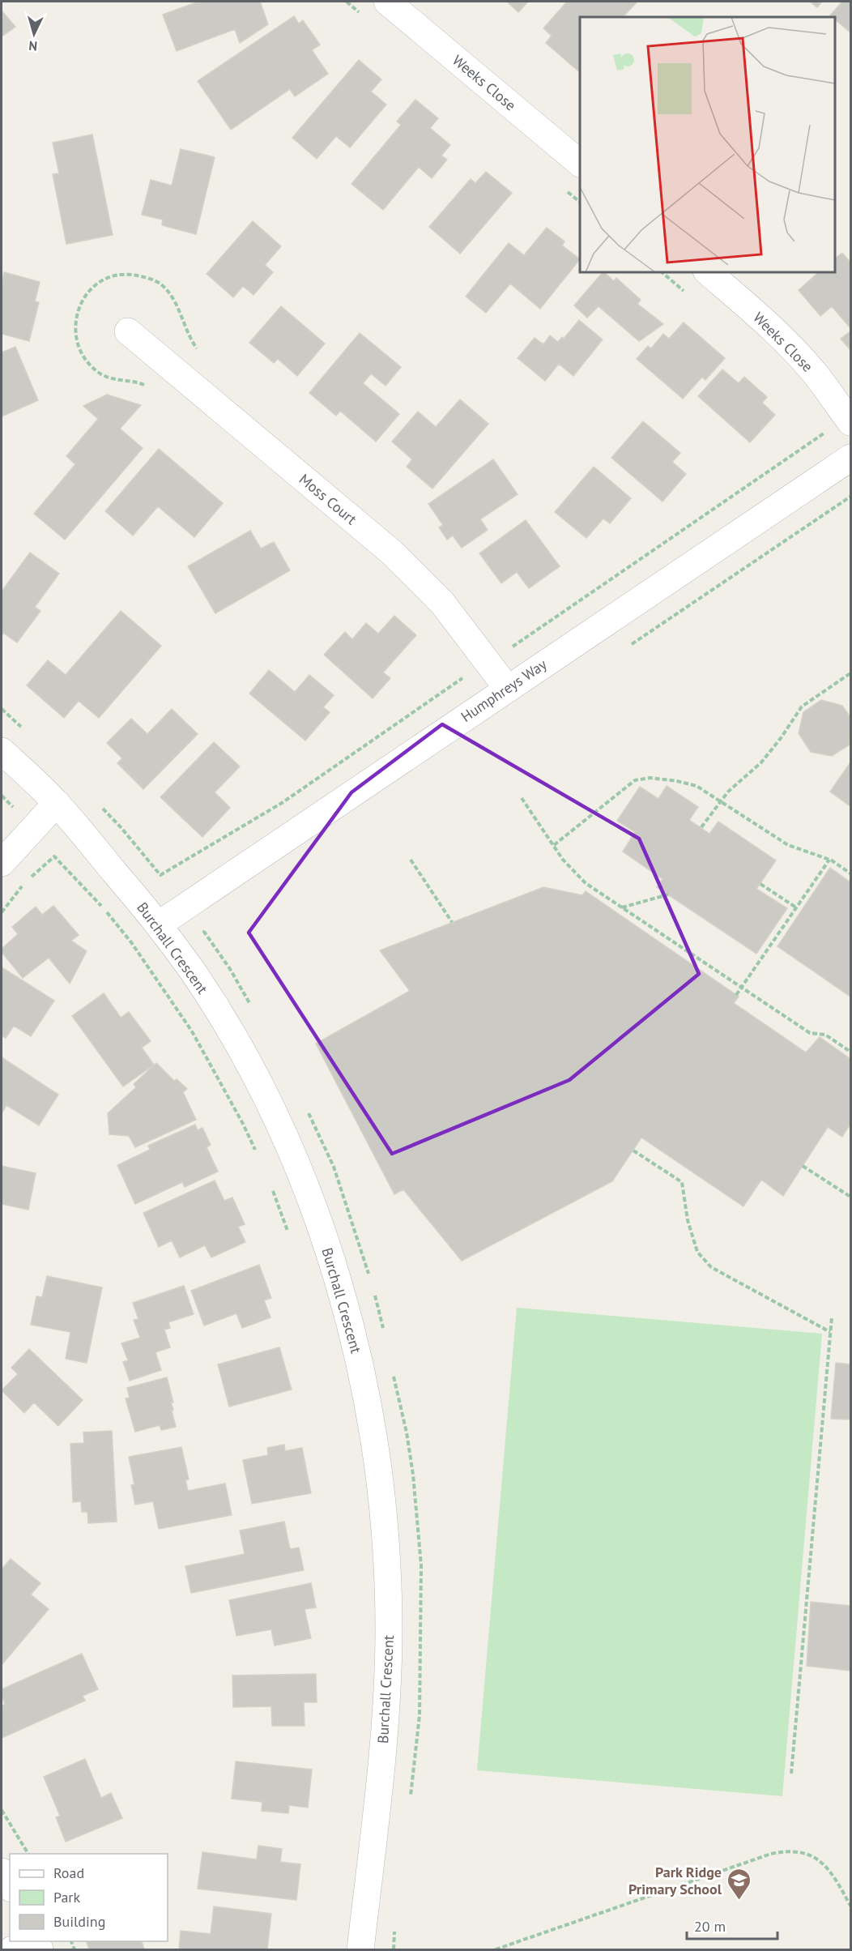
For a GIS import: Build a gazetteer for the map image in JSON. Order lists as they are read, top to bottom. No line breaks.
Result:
{"streets":{"street":["Weeks Close","Moss Court","Humphreys Way","Burchall Crescent"]},"crossings":[["Moss Court","Humphreys Way"],["Humphreys Way","Burchall Crescent"]],"places":{"school or university":["Park Ridge Primary School"]},"legend":["Road","Park","Building"],"scale_bar":"20 m","north":"bottom"}
